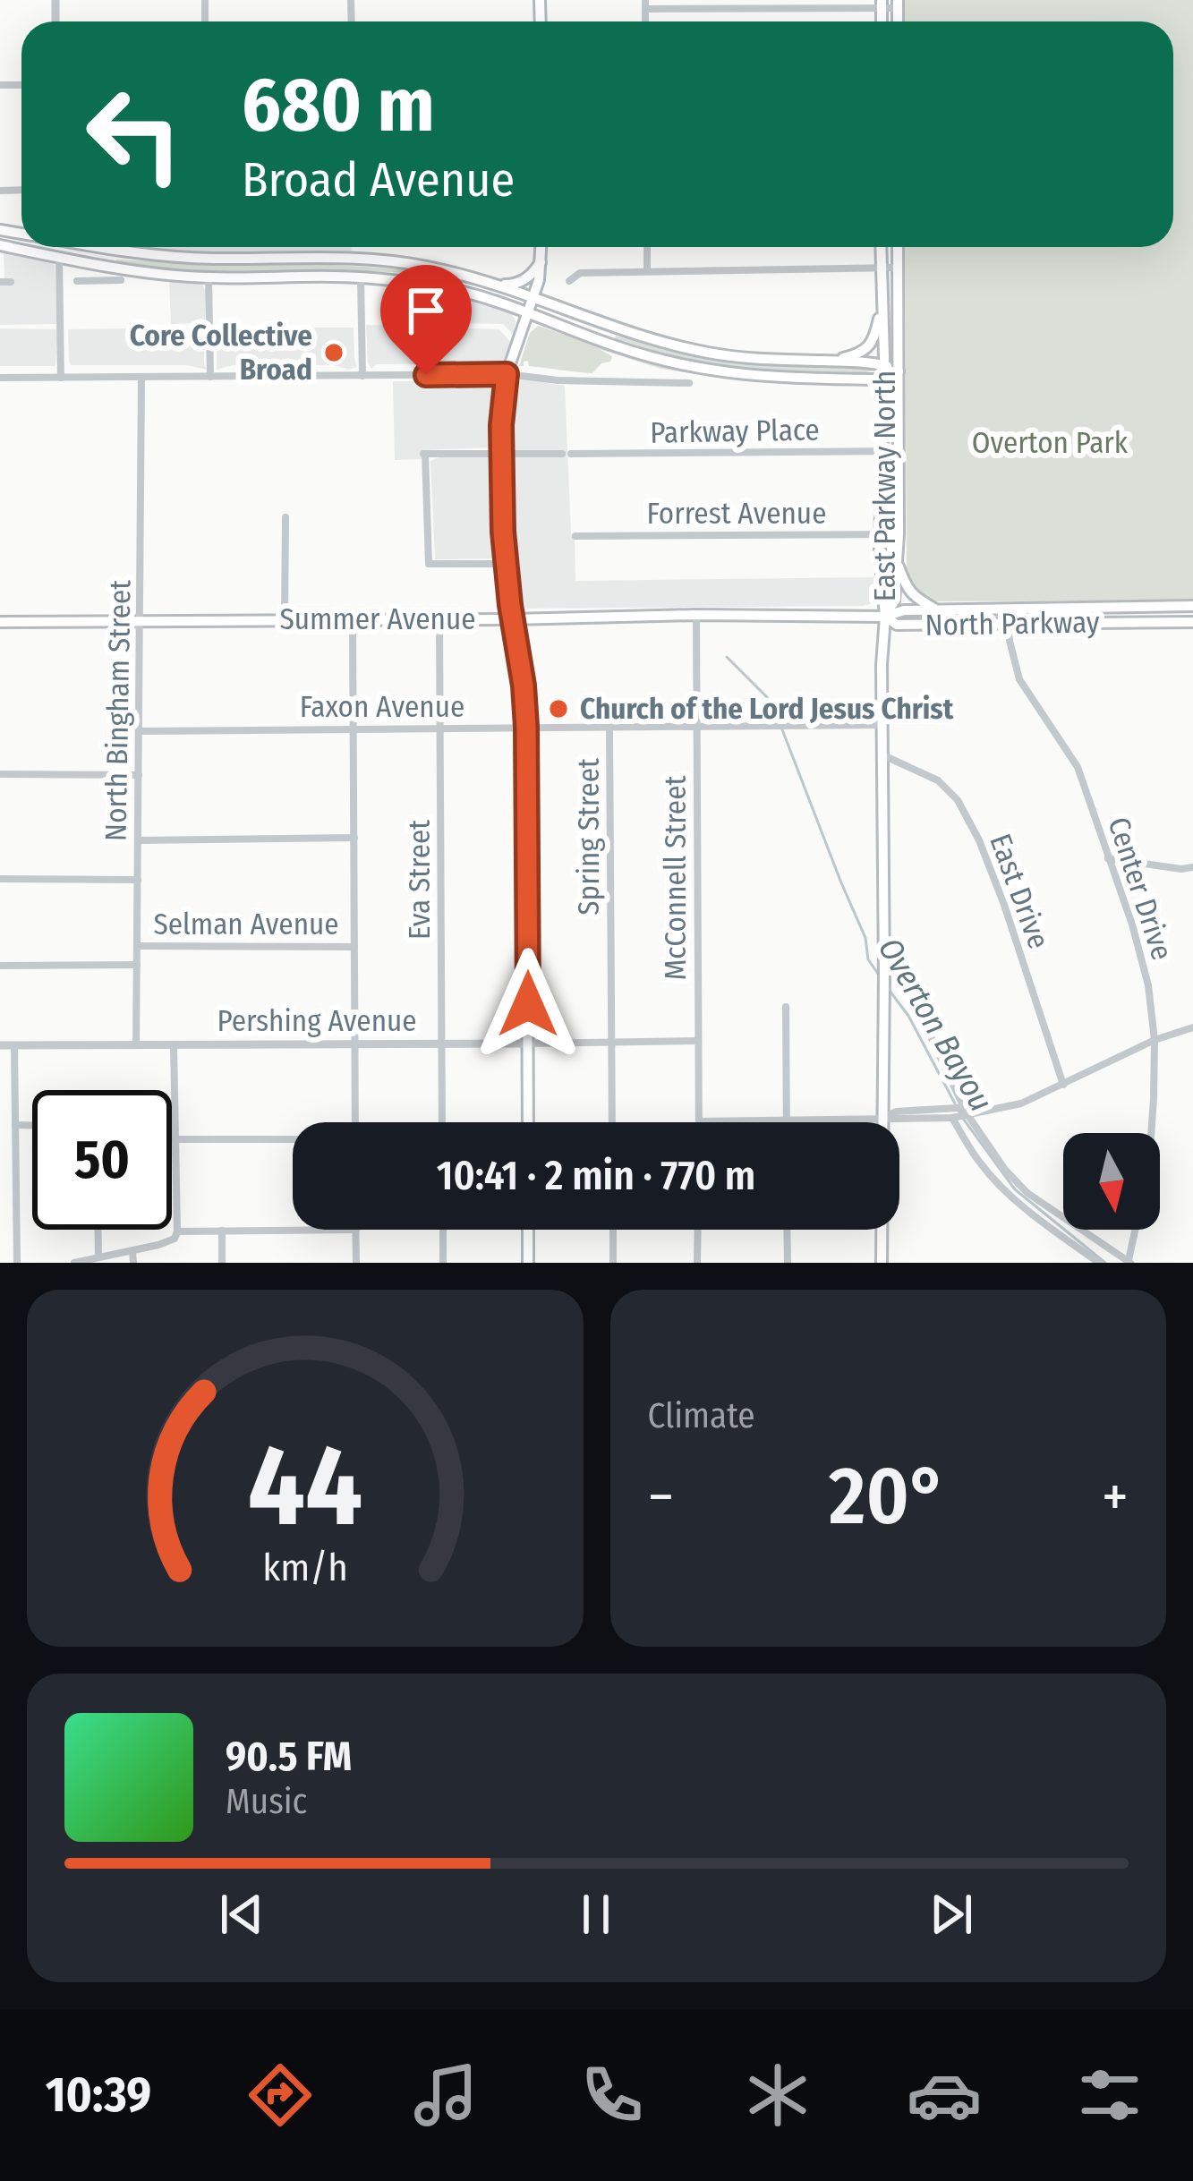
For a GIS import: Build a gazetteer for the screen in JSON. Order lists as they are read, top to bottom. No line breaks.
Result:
{"streets":{"main road":["East Parkway North","Summer Avenue","North Parkway"],"street":["Parkway Place","Forrest Avenue","Faxon Avenue","North Bingham Street","Spring Street","McConnell Street","Eva Street","Center Drive","East Drive","Selman Avenue","Pershing Avenue"]},"crossings":[["Parkway Place","East Parkway North"],["East Parkway North","Forrest Avenue"],["East Parkway North","Summer Avenue"],["East Parkway North","North Parkway"],["Summer Avenue","North Parkway"],["Summer Avenue","North Bingham Street"],["Summer Avenue","McConnell Street"],["Summer Avenue","Eva Street"],["North Parkway","Center Drive"],["Faxon Avenue","North Bingham Street"],["Faxon Avenue","Spring Street"],["Faxon Avenue","McConnell Street"],["Faxon Avenue","Eva Street"],["North Bingham Street","Selman Avenue"],["North Bingham Street","Pershing Avenue"],["Spring Street","Pershing Avenue"],["McConnell Street","Pershing Avenue"],["Eva Street","Pershing Avenue"]],"water":["Overton Bayou"],"parks":["Overton Park"],"places":["Core Collective Broad","Church of the Lord Jesus Christ"],"north":"bottom","page":{"turn":["680 m","Broad Avenue"],"limit":"50","trip":"10:41 · 2 min · 770 m","tile":"Climate","heat":["−","20°","+"],"song":["90.5 FM","Music"],"tabs":"10:39","gauge":["44","km/h"]}}
